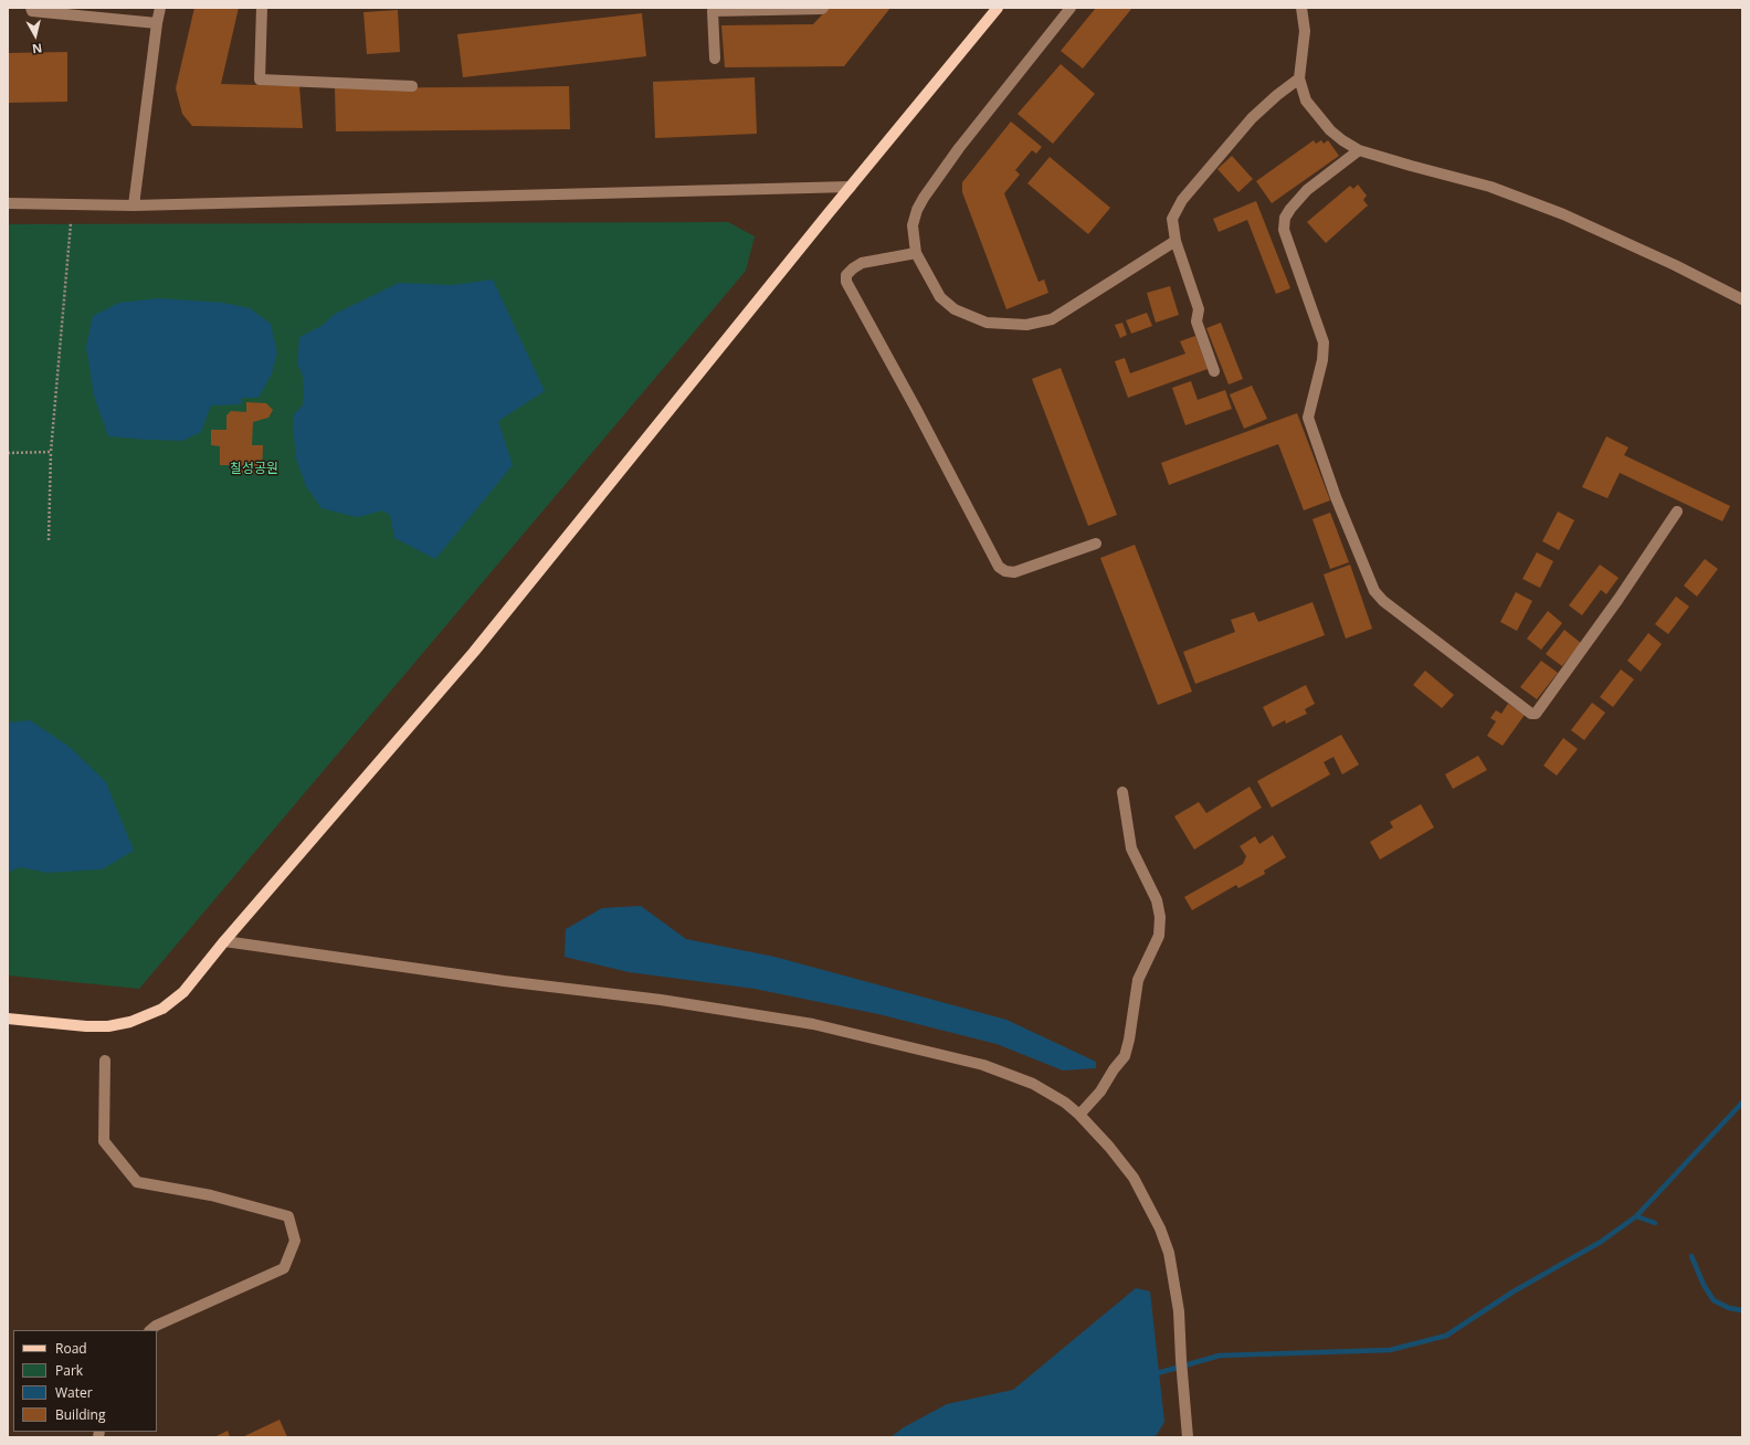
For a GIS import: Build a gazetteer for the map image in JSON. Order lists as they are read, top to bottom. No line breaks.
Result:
{"parks":["칠성공원"],"legend":["Road","Park","Water","Building"],"north":"bottom"}
